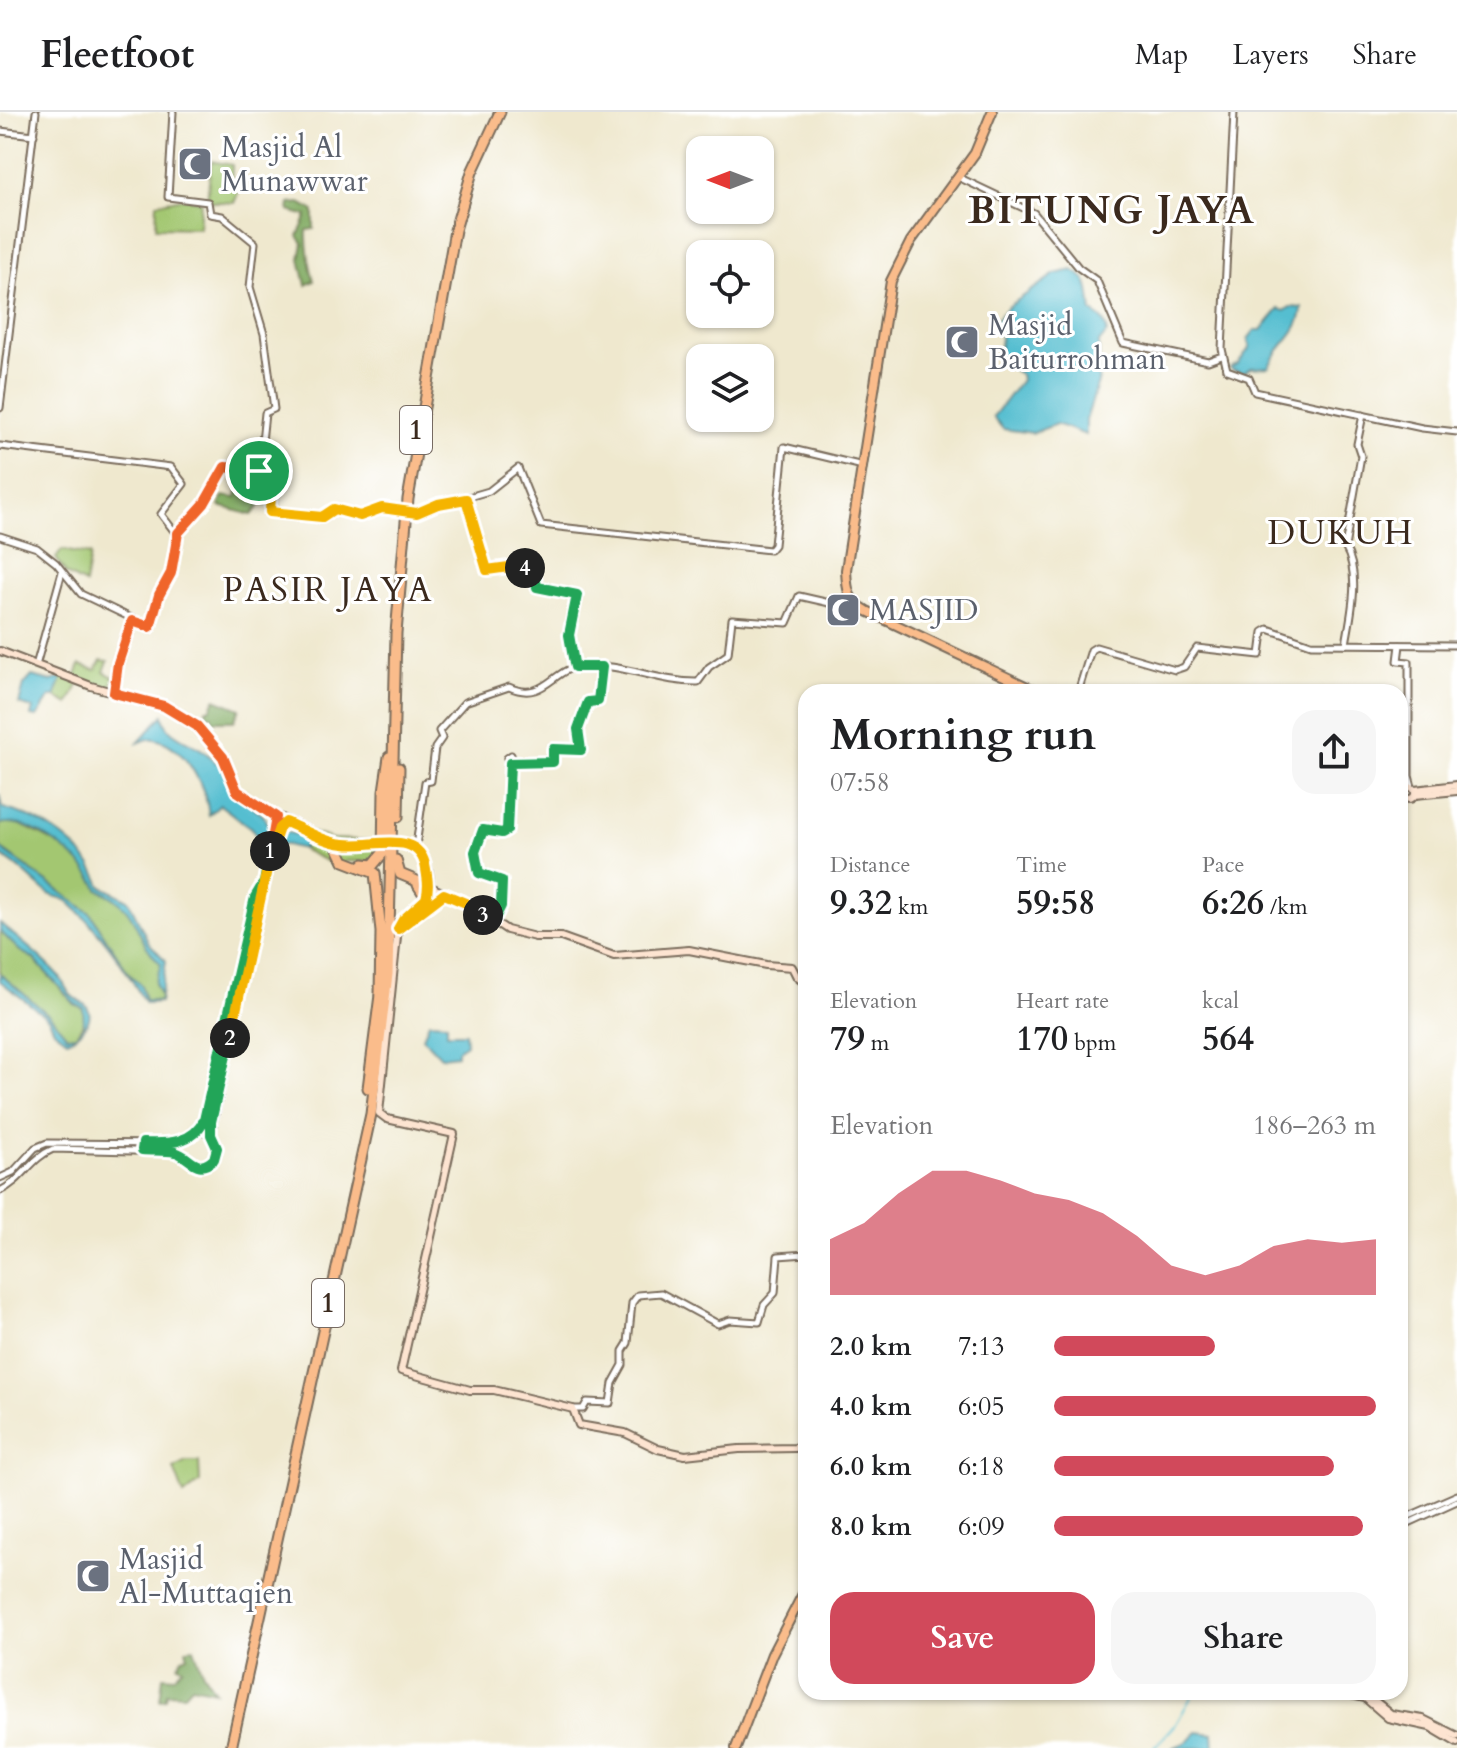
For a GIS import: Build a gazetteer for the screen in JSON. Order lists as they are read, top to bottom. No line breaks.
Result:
{"streets":{"highway":["1"]},"districts":["BITUNG JAYA","DUKUH","PASIR JAYA"],"places":{"mosque":["Masjid Al Munawwar","Masjid Baiturrohman","MASJID","Masjid Al-Muttaqien"]},"north":"left","page":{"header":"Fleetfoot","nav":["Map","Layers","Share"],"pins":["4","1","3","2"],"heading":["Morning run","07:58"],"stats":[["Distance","9.32 km"],["Time","59:58"],["Pace","6:26 /km"],["Elevation","79 m"],["Heart rate","170 bpm"],["kcal","564"]],"chart":["Elevation","186–263 m"],"list":[{"name":"2.0 km","note":"7:13"},{"name":"4.0 km","note":"6:05"},{"name":"6.0 km","note":"6:18"},{"name":"8.0 km","note":"6:09"}],"buttons":["Save","Share"]}}
